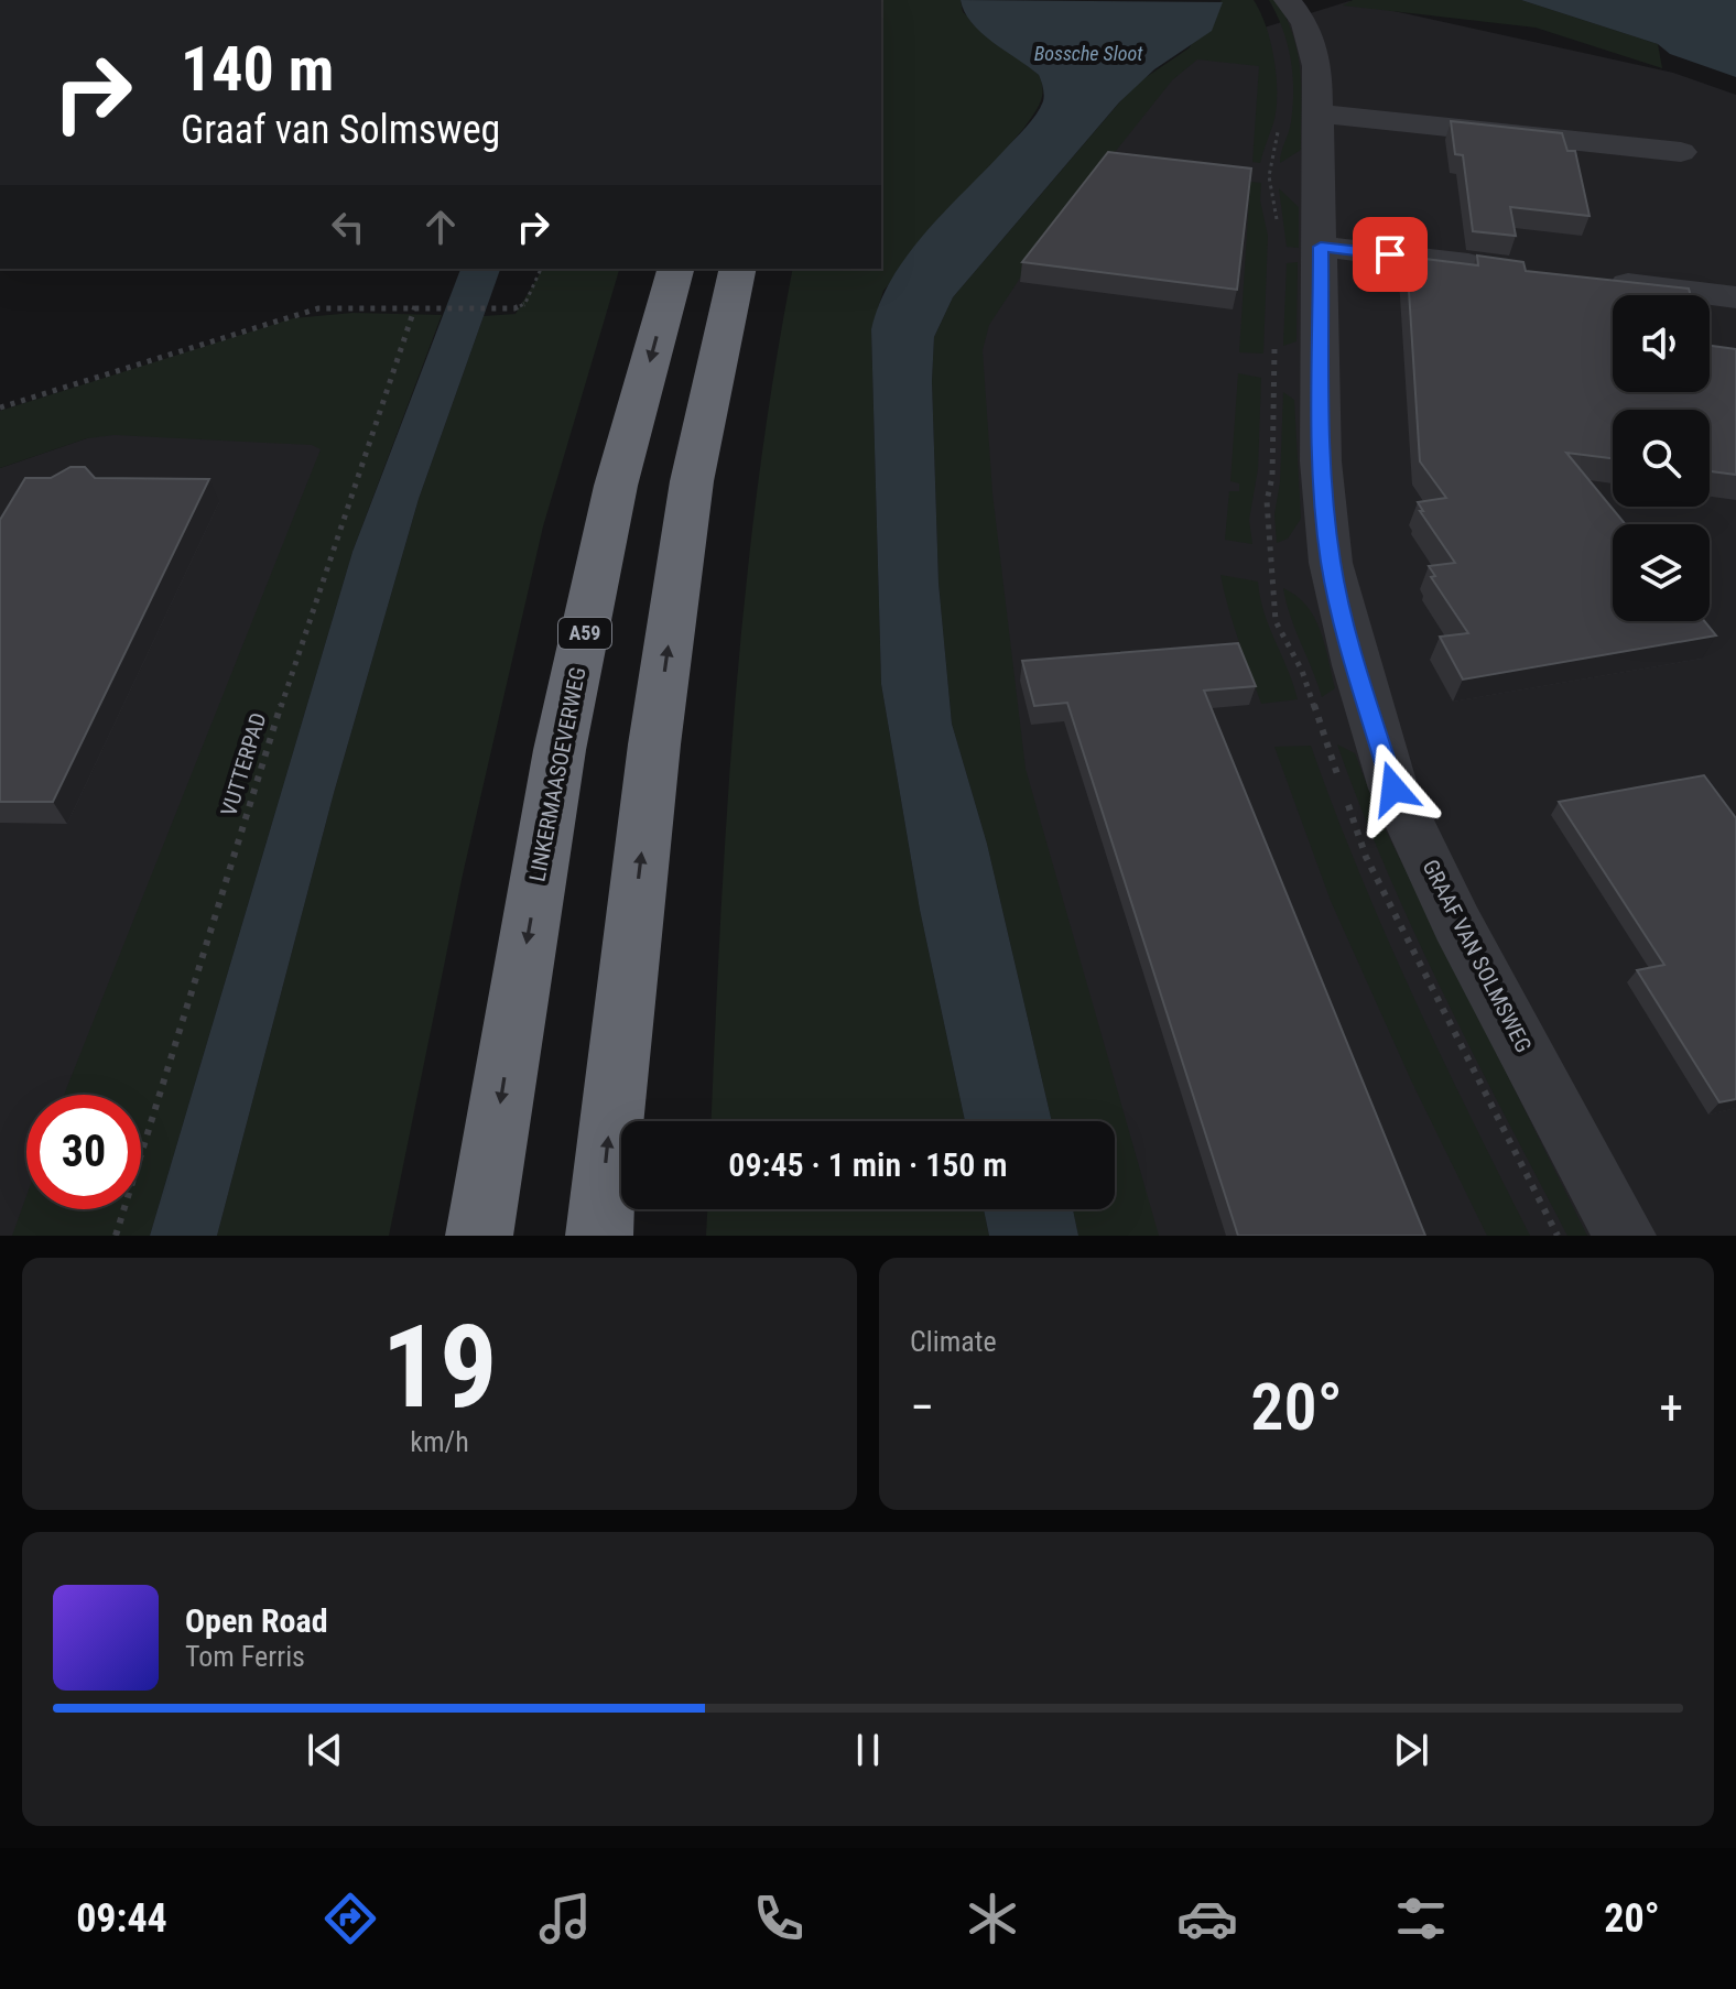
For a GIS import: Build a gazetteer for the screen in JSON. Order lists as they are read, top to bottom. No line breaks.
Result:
{"streets":{"highway":["A59","LINKERMAASOEVERWEG"],"street":["GRAAF VAN SOLMSWEG"],"path":["VUTTERPAD"]},"water":["Bossche Sloot"],"page":{"turn":["140 m","Graaf van Solmsweg"],"limit":"30","trip":"09:45 · 1 min · 150 m","tile":[["19","km/h"],"Climate"],"heat":["−","20°","+"],"song":["Open Road","Tom Ferris"],"tabs":["09:44","20°"]}}
